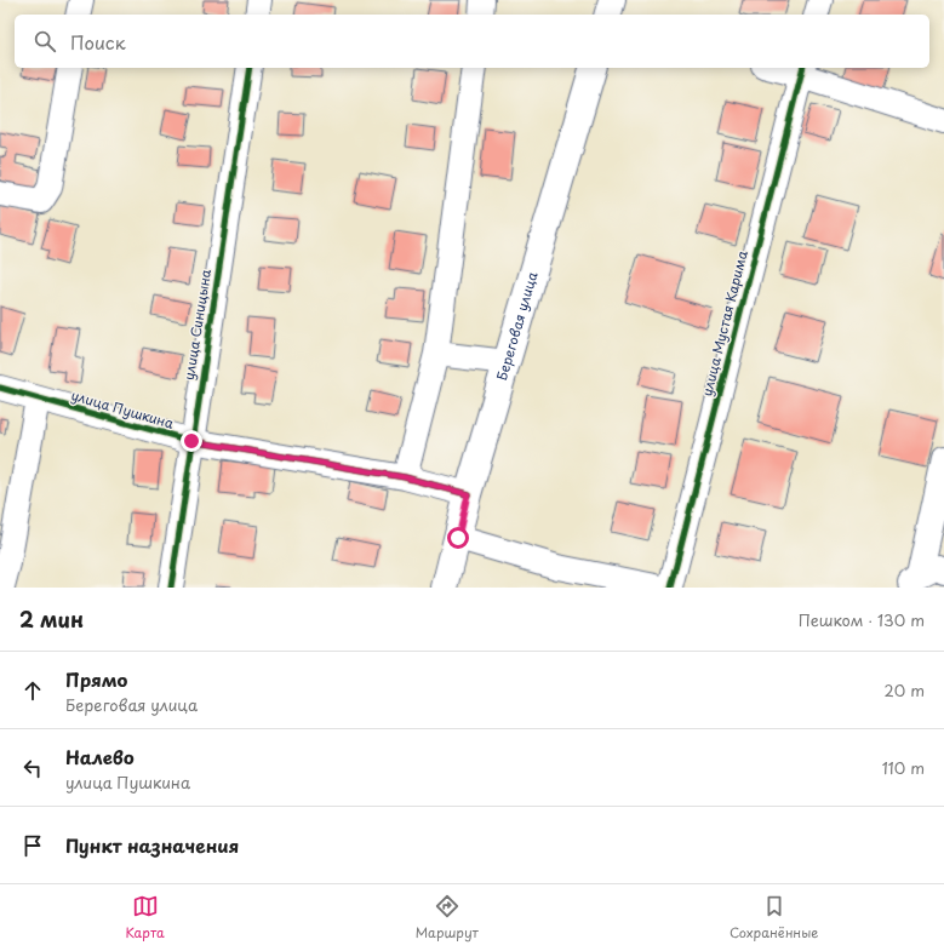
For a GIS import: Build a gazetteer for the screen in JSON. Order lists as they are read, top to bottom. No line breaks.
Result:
{"streets":{"main road":["Береговая улица"],"street":["улица Мустая Карима","улица Синицына","улица Пушкина"]},"crossings":[["улица Синицына","улица Пушкина"],["Береговая улица","улица Пушкина"]],"page":{"search":"Поиск","heading":["2 мин","Пешком · 130 m"],"list":[["Прямо","Береговая улица","20 m"],["Налево","улица Пушкина","110 m"],"Пункт назначения"],"nav":["Карта","Маршрут","Сохранённые"]}}
